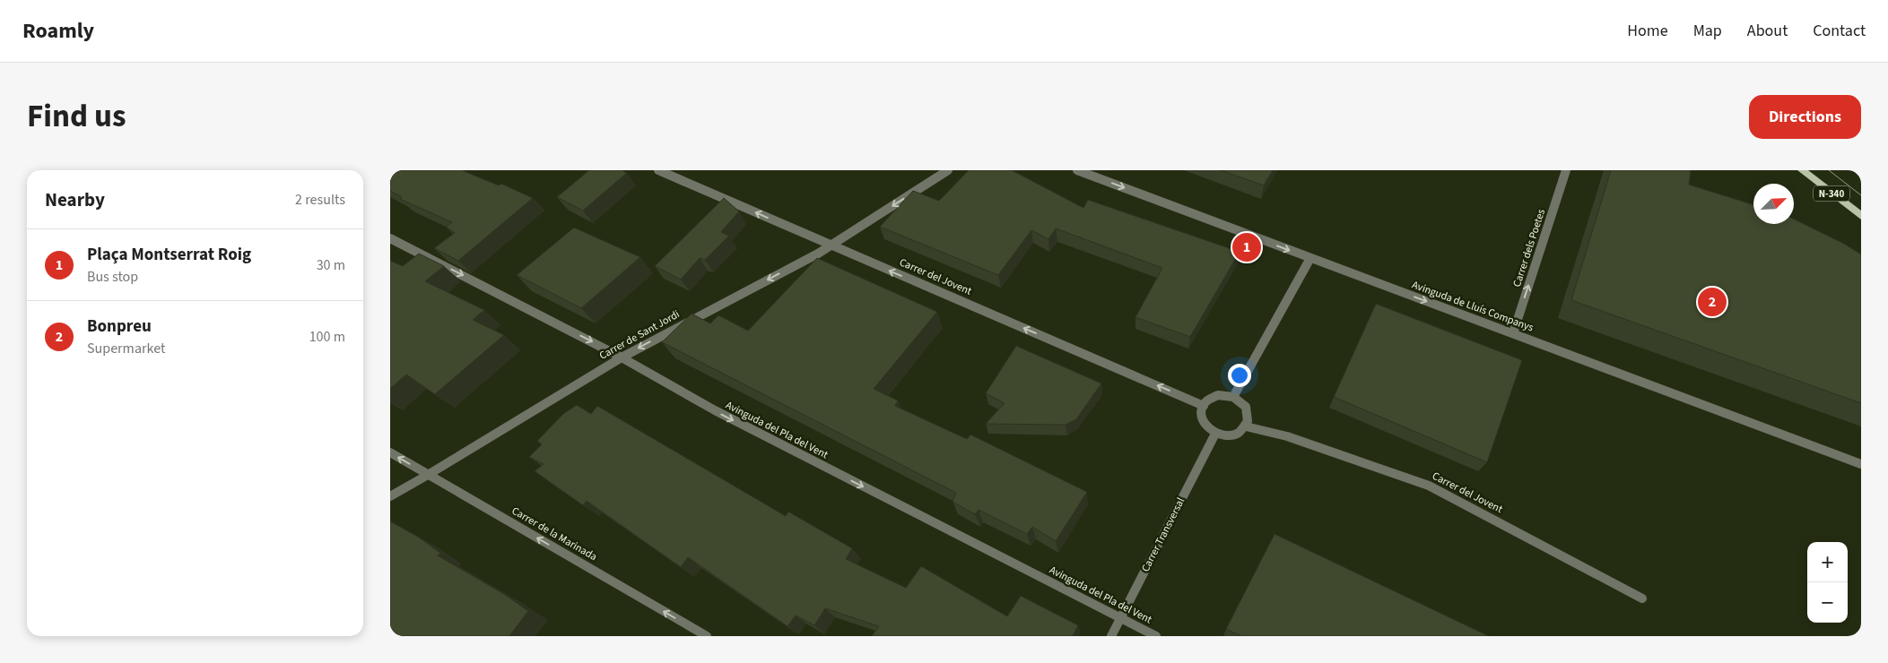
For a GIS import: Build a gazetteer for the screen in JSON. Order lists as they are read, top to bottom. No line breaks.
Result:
{"streets":{"main road":["N-340"],"street":["Carrer dels Poetes","Carrer del Jovent","Avinguda de Lluís Companys","Carrer de Sant Jordi","Avinguda del Pla del Vent","Carrer de la Marinada","Carrer Transversal"]},"crossings":[["Carrer dels Poetes","Avinguda de Lluís Companys"],["Carrer del Jovent","Carrer de Sant Jordi"],["Carrer del Jovent","Carrer Transversal"],["Carrer de Sant Jordi","Avinguda del Pla del Vent"],["Carrer de Sant Jordi","Carrer de la Marinada"],["Avinguda del Pla del Vent","Carrer Transversal"]],"one_way":["Carrer dels Poetes","Carrer del Jovent","Avinguda de Lluís Companys","Carrer de Sant Jordi","Avinguda del Pla del Vent","Carrer de la Marinada"],"north":"top right","page":{"header":"Roamly","nav":["Home","Map","About","Contact"],"title":"Find us","buttons":"Directions","heading":["Nearby","2 results"],"list":[{"mark":"1","name":"Plaça Montserrat Roig","note":"Bus stop","value":"30 m"},{"mark":"2","name":"Bonpreu","note":"Supermarket","value":"100 m"}],"pins":["1","2"],"map_buttons":["+","−"]}}
